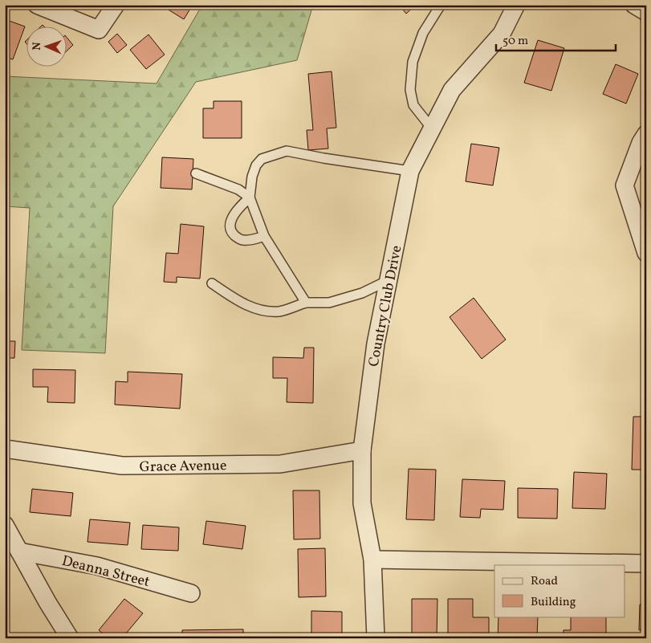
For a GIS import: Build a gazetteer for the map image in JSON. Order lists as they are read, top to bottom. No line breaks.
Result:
{"streets":{"street":["Country Club Drive","Grace Avenue","Deanna Street"]},"crossings":[["Country Club Drive","Grace Avenue"]],"legend":["Road","Building"],"scale_bar":"50 m","north":"left"}
